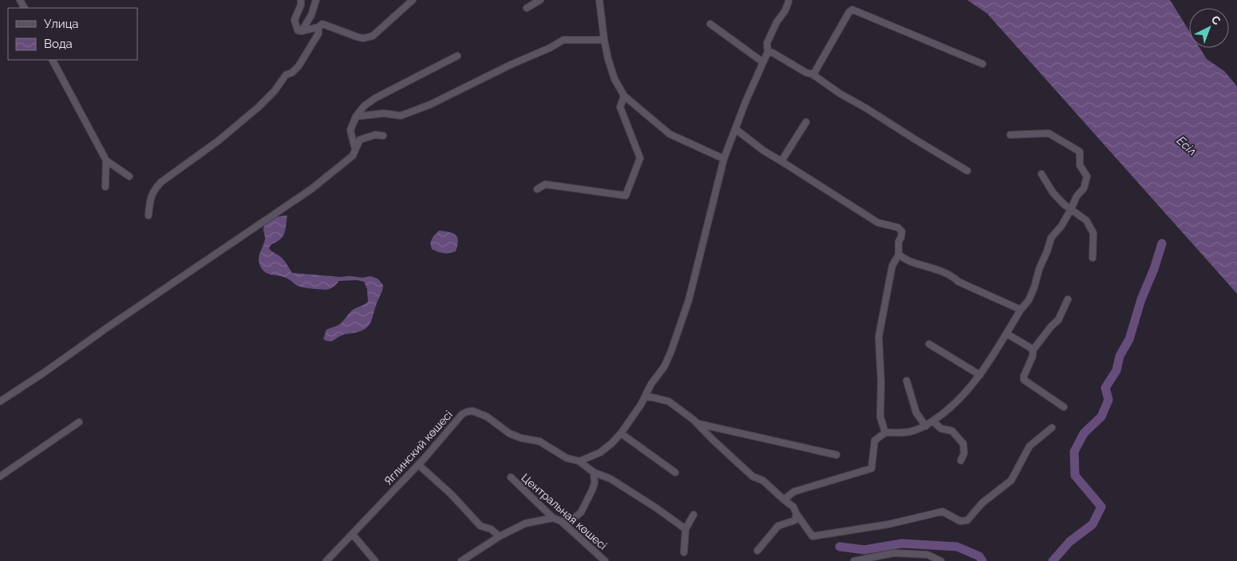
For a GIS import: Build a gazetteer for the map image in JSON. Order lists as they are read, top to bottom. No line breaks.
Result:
{"streets":{"street":["Яглинский көшесі","Центральная көшесі"]},"water":["Есіл"],"legend":["Улица","Вода"],"north":"top right"}
